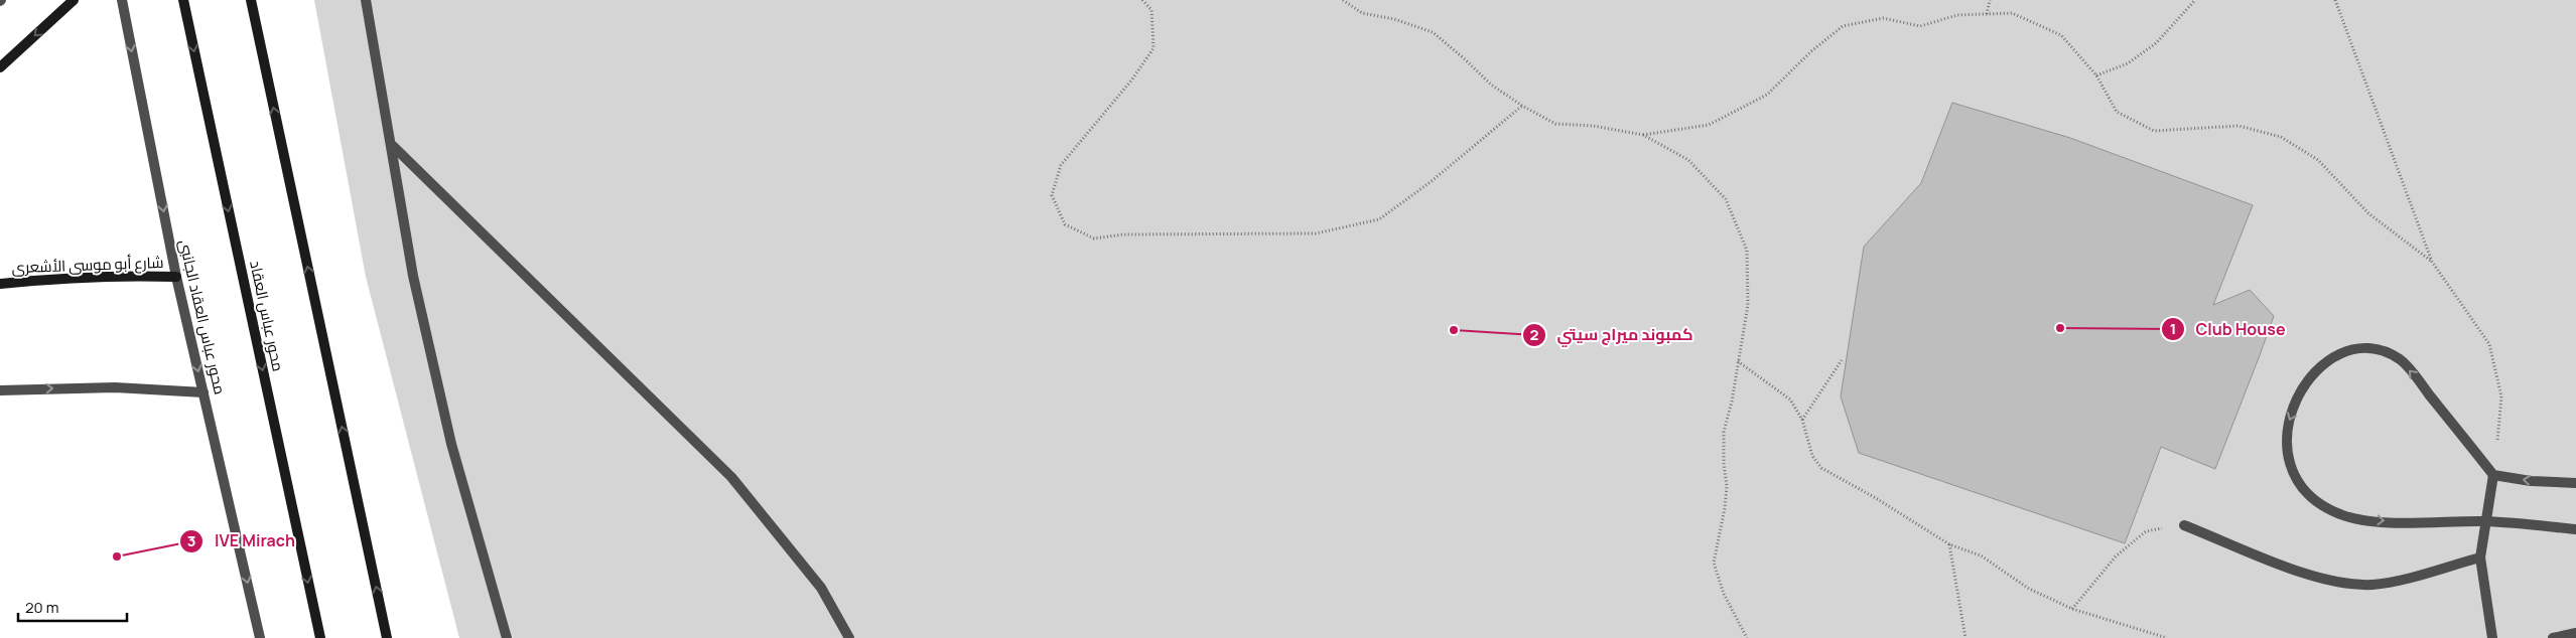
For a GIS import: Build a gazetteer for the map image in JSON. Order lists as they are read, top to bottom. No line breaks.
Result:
{"streets":{"main road":["شارع أبو موسى الأشعرى","محور عباس العقاد"],"street":["محور عباس العقاد الجانبى"]},"crossings":[["شارع أبو موسى الأشعرى","محور عباس العقاد الجانبى"]],"one_way":["محور عباس العقاد الجانبى"],"places":["Club House","كمبوند ميراج سيتي","IVE Mirach"],"scale_bar":"20 m"}
